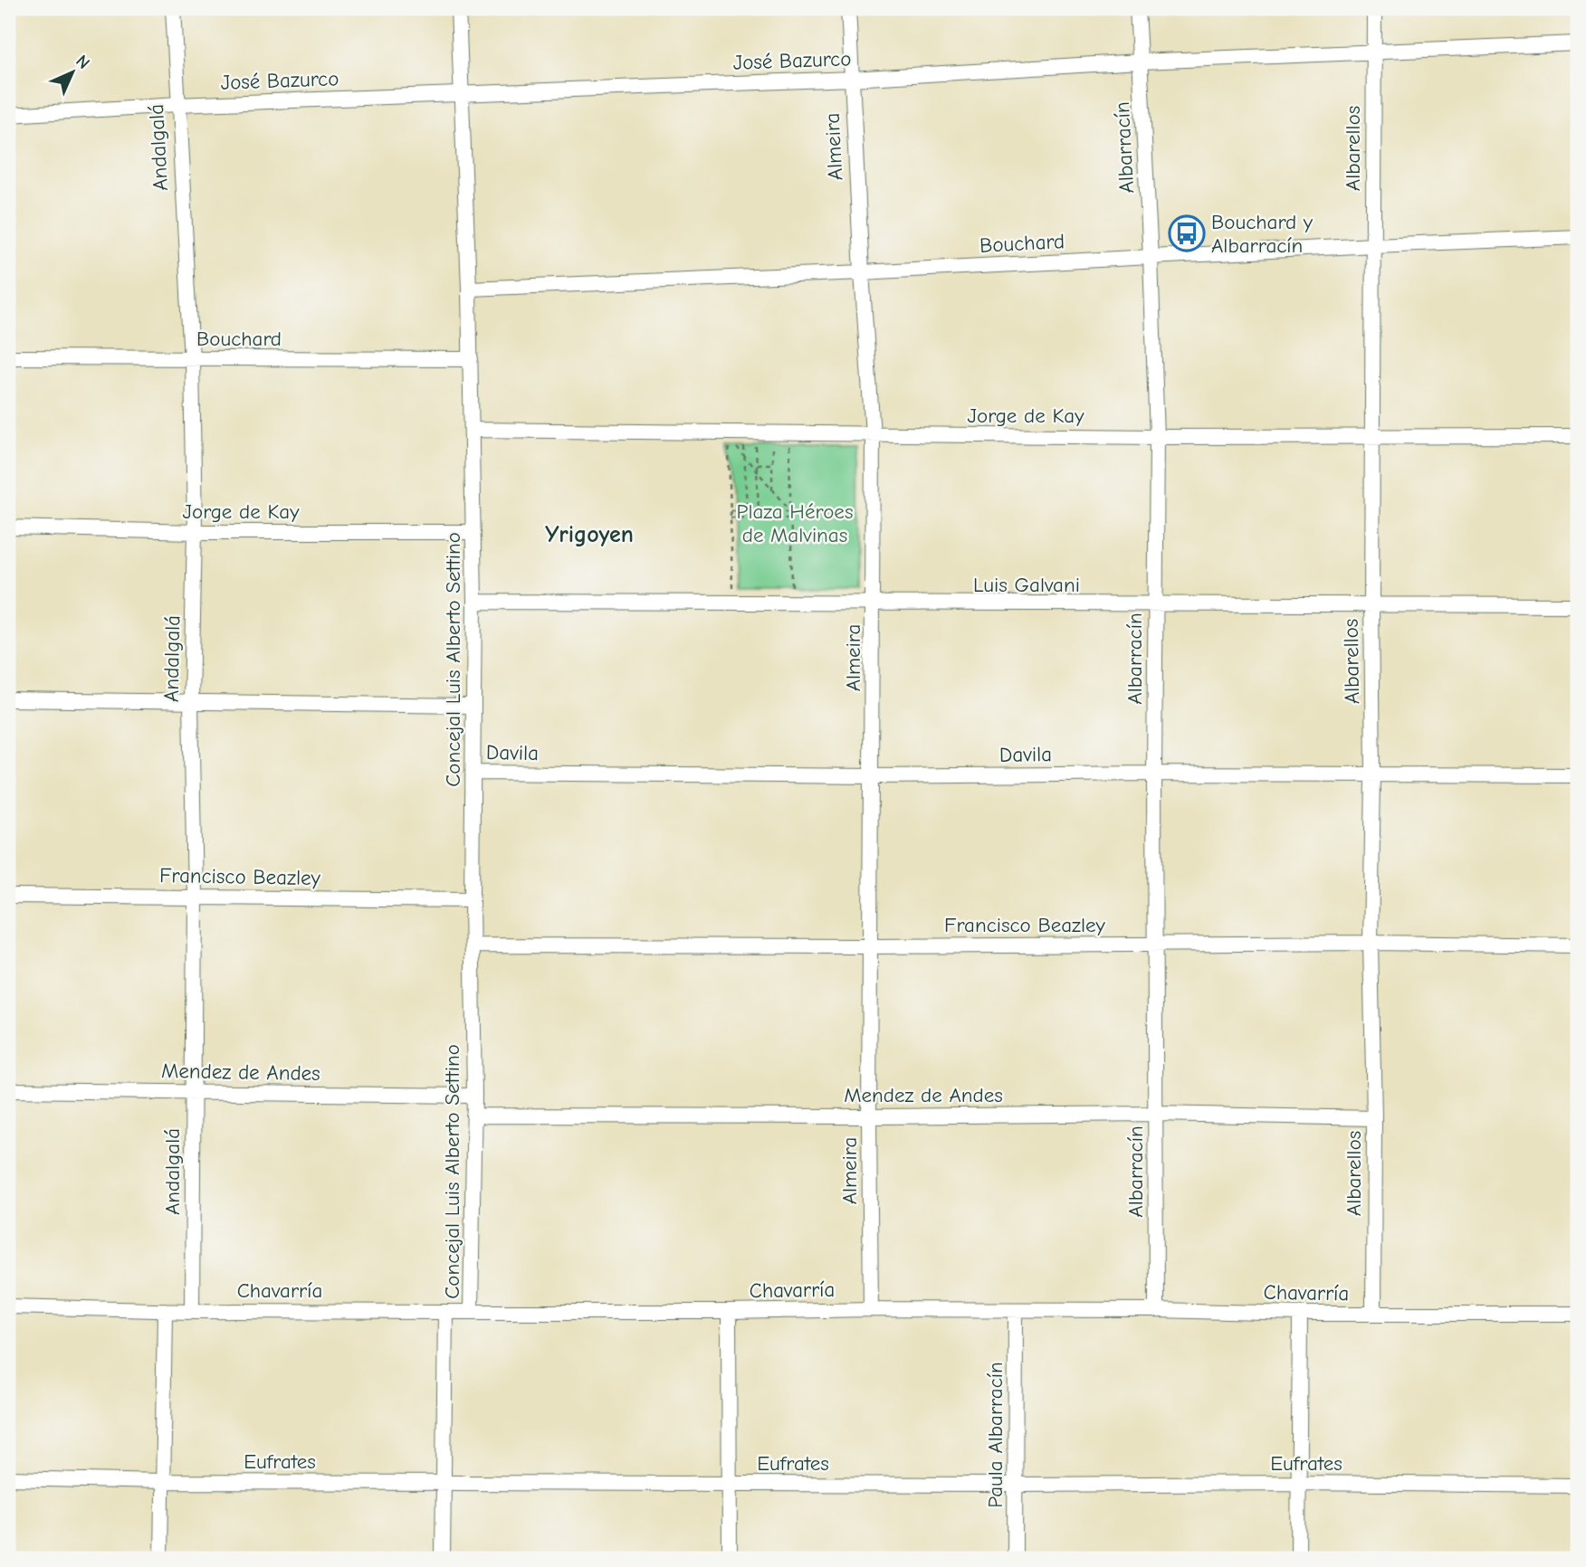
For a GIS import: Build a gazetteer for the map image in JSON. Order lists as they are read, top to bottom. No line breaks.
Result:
{"streets":{"street":["José Bazurco","Almeira","Andalgalá","Albarracín","Albarellos","Bouchard","Jorge de Kay","Luis Galvani","Concejal Luis Alberto Settino","Davila","Francisco Beazley","Mendez de Andes","Chavarría","Paula Albarracín","Eufrates"]},"crossings":[["José Bazurco","Almeira"],["José Bazurco","Andalgalá"],["José Bazurco","Albarracín"],["José Bazurco","Albarellos"],["José Bazurco","Concejal Luis Alberto Settino"],["Almeira","Bouchard"],["Almeira","Jorge de Kay"],["Almeira","Luis Galvani"],["Almeira","Davila"],["Almeira","Francisco Beazley"],["Almeira","Mendez de Andes"],["Almeira","Chavarría"],["Andalgalá","Bouchard"],["Andalgalá","Jorge de Kay"],["Andalgalá","Francisco Beazley"],["Andalgalá","Mendez de Andes"],["Andalgalá","Chavarría"],["Albarracín","Bouchard"],["Albarracín","Jorge de Kay"],["Albarracín","Luis Galvani"],["Albarracín","Davila"],["Albarracín","Francisco Beazley"],["Albarracín","Mendez de Andes"],["Albarracín","Chavarría"],["Albarellos","Bouchard"],["Albarellos","Jorge de Kay"],["Albarellos","Luis Galvani"],["Albarellos","Davila"],["Albarellos","Francisco Beazley"],["Albarellos","Mendez de Andes"],["Albarellos","Chavarría"],["Bouchard","Concejal Luis Alberto Settino"],["Jorge de Kay","Concejal Luis Alberto Settino"],["Luis Galvani","Concejal Luis Alberto Settino"],["Concejal Luis Alberto Settino","Davila"],["Concejal Luis Alberto Settino","Francisco Beazley"],["Concejal Luis Alberto Settino","Mendez de Andes"],["Concejal Luis Alberto Settino","Chavarría"],["Concejal Luis Alberto Settino","Eufrates"],["Chavarría","Paula Albarracín"],["Paula Albarracín","Eufrates"]],"districts":["Yrigoyen"],"parks":["Plaza Héroes de Malvinas"],"places":{"bus stop":["Bouchard y Albarracín"]},"north":"top right"}
